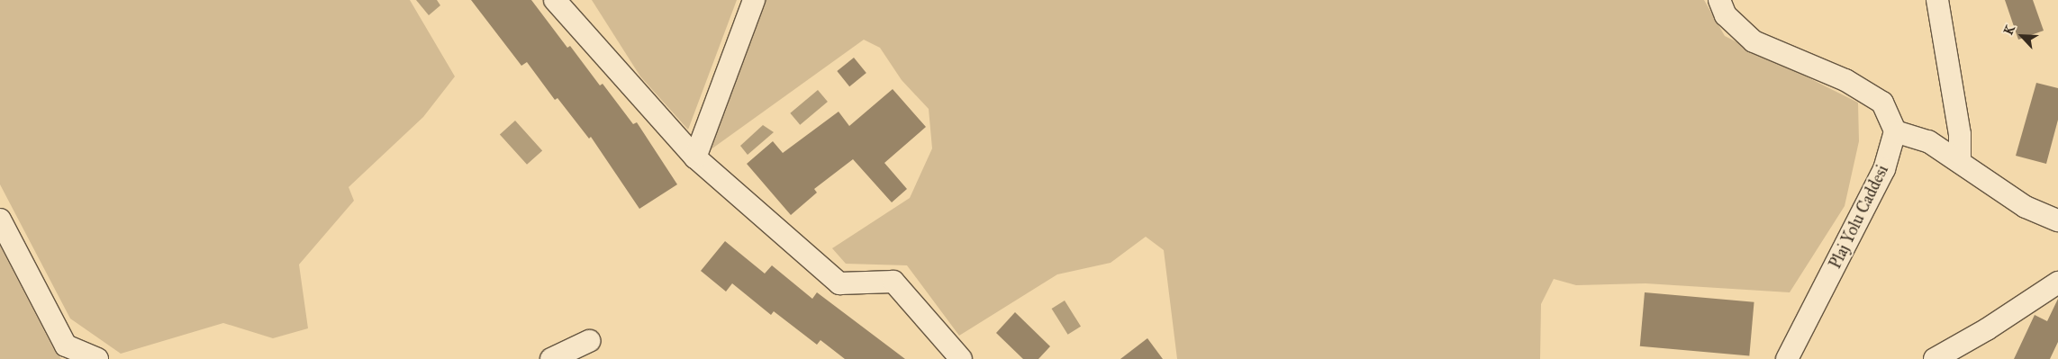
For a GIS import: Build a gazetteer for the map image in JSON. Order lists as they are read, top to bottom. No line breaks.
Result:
{"streets":{"street":["Plaj Yolu Caddesi"]},"north":"top left"}
